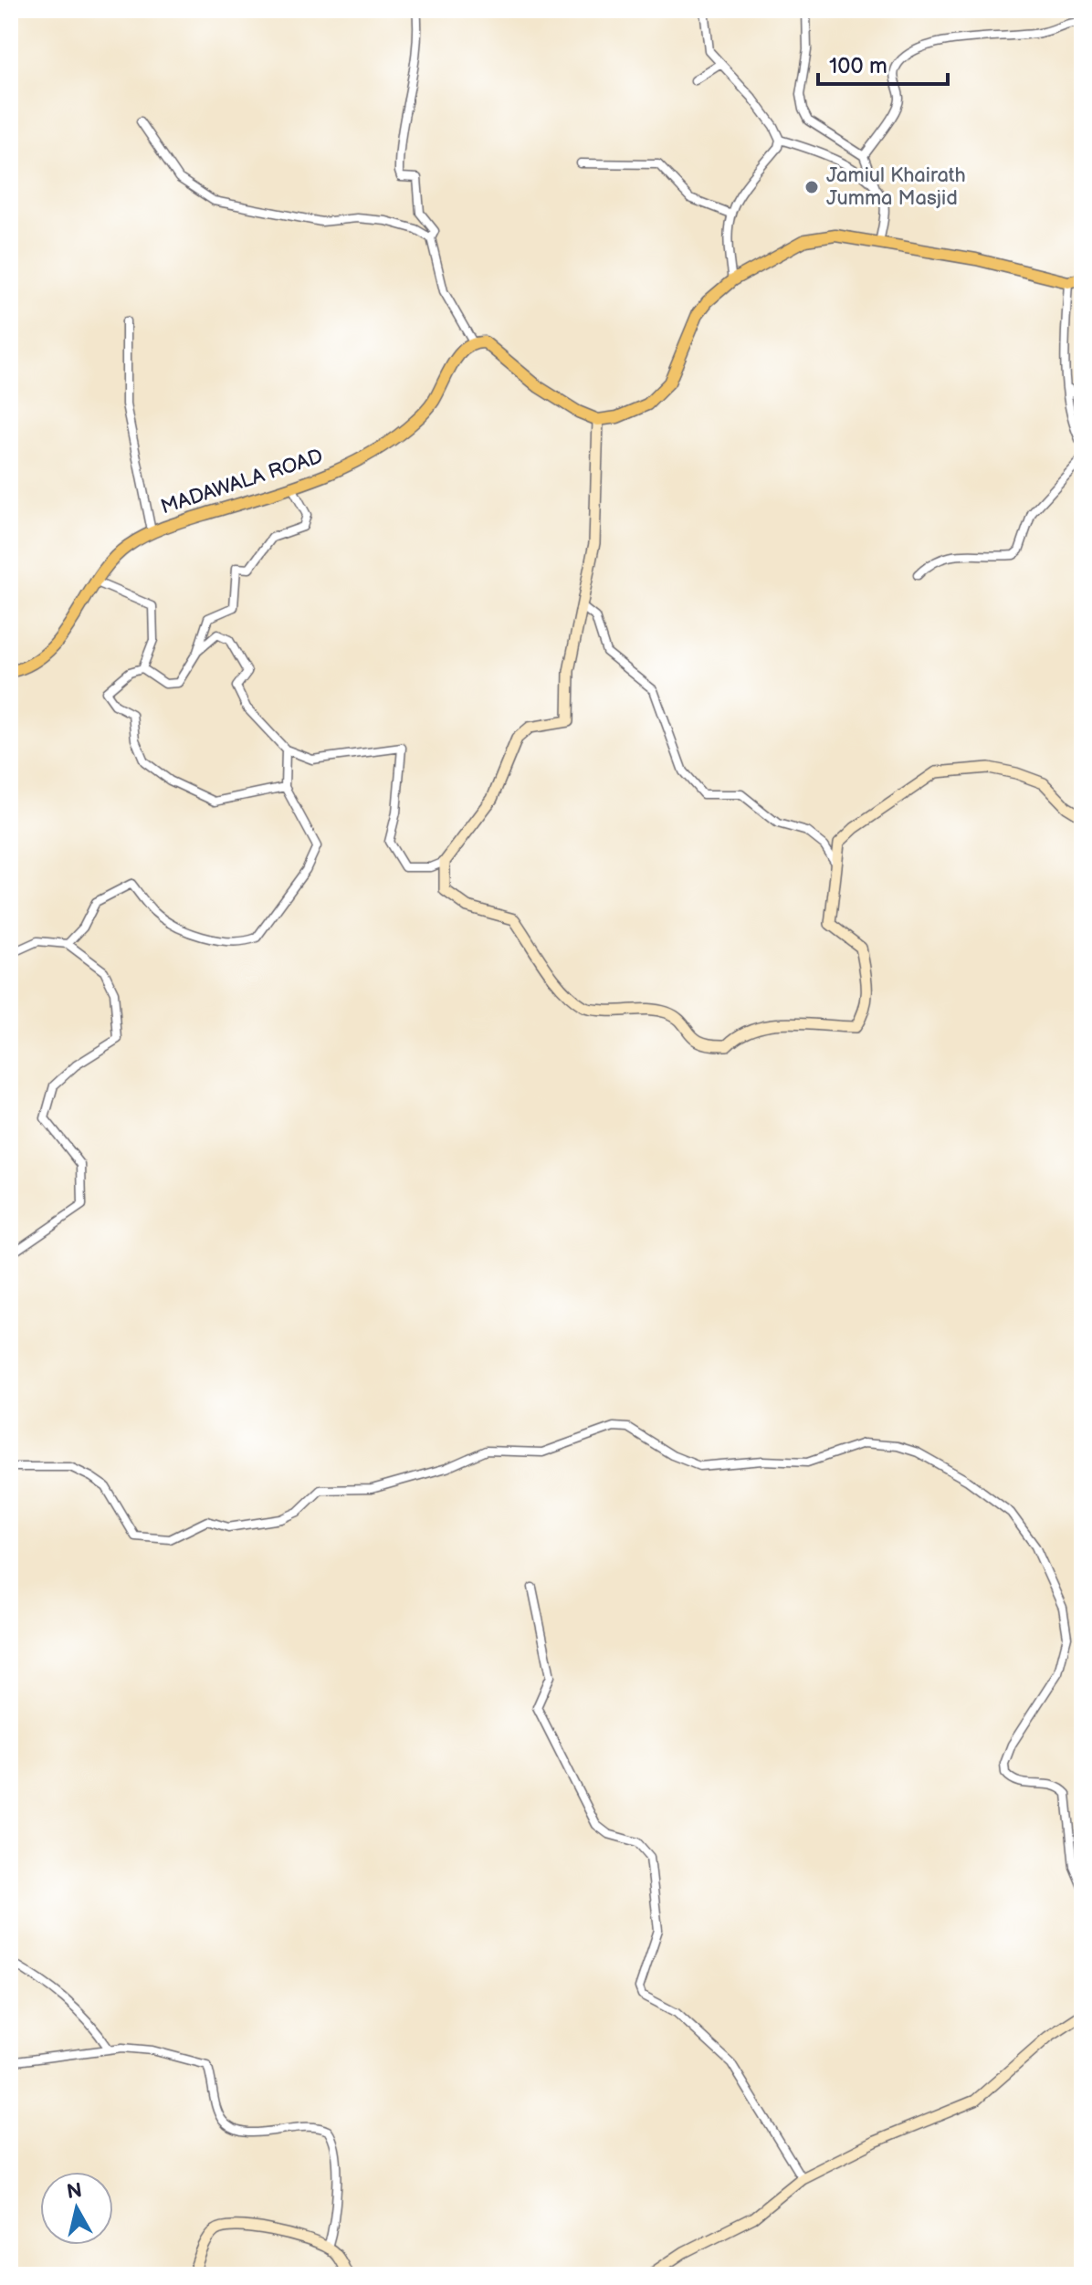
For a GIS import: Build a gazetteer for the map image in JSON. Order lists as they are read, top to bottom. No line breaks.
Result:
{"streets":{"main road":["MADAWALA ROAD"]},"places":["Jamiul Khairath Jumma Masjid"],"scale_bar":"100 m","north":"top"}
